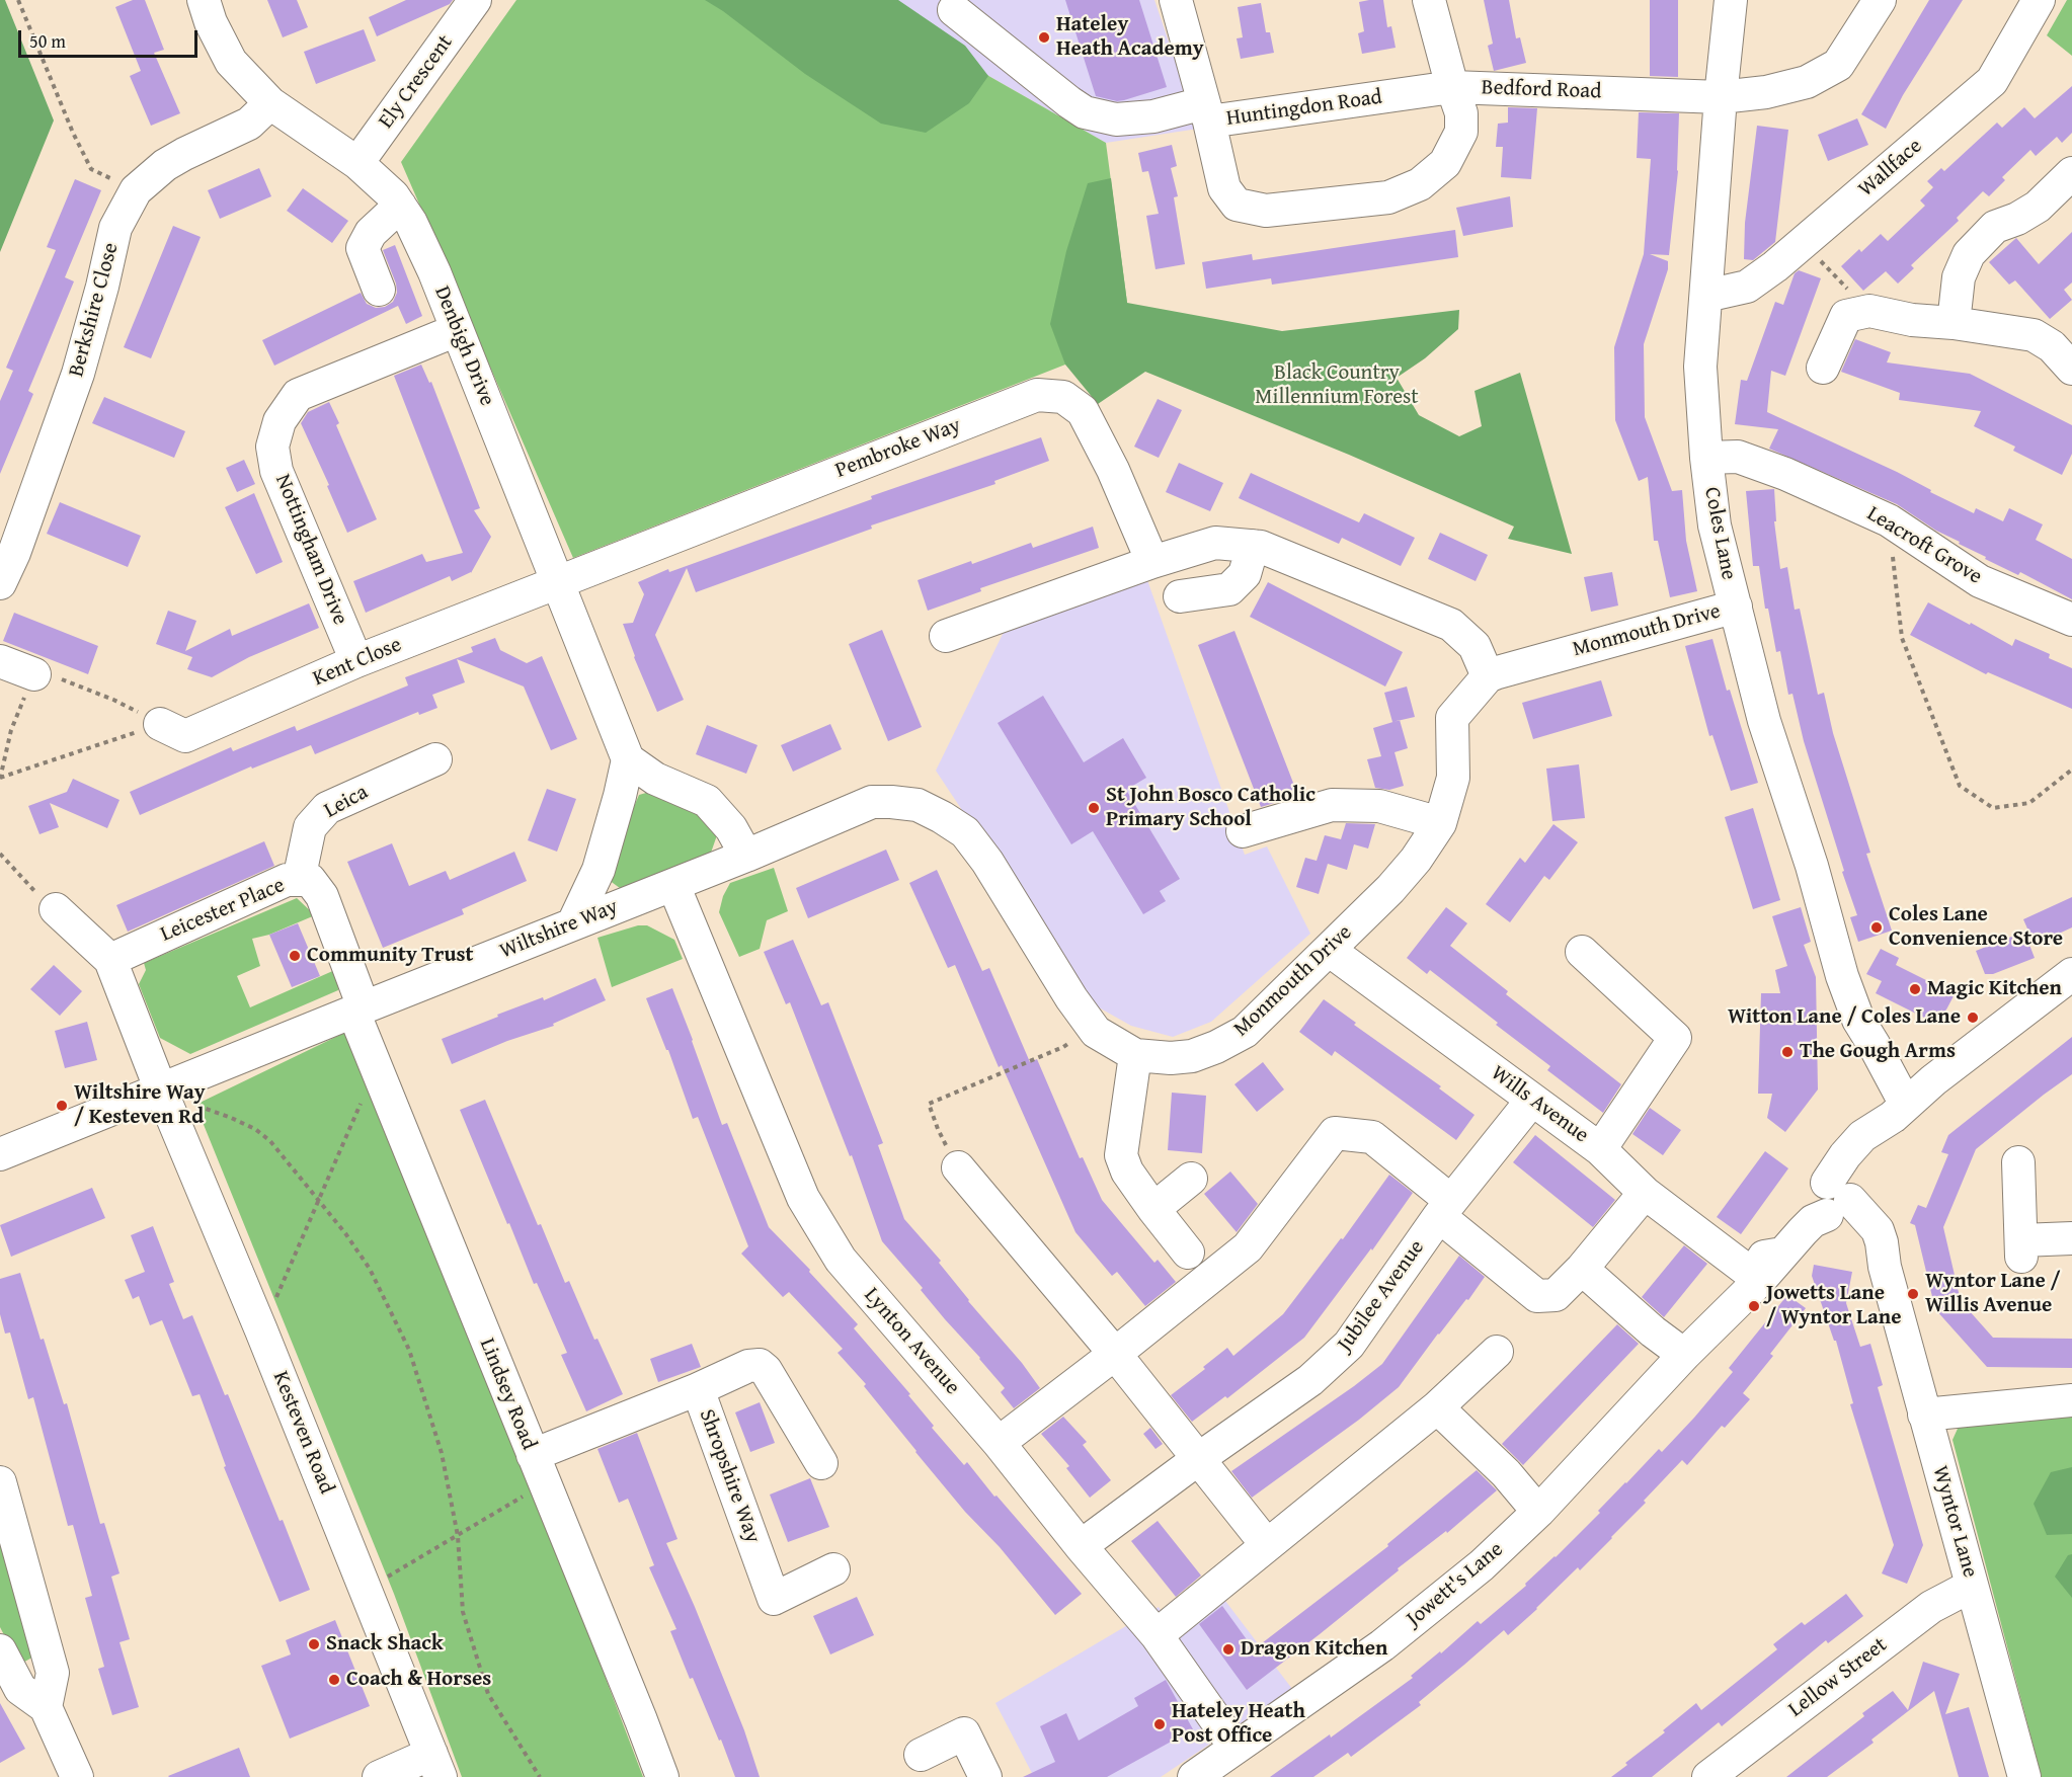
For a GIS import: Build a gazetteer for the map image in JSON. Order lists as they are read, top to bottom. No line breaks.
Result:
{"streets":{"street":["Ely Crescent","Bedford Road","Huntingdon Road","Wallface","Berkshire Close","Denbigh Drive","Pembroke Way","Coles Lane","Leacroft Grove","Nottingham Drive","Monmouth Drive","Kent Close","Leica","Leicester Place","Wiltshire Way","Wills Avenue","Jubilee Avenue","Lynton Avenue","Lindsey Road","Kesteven Road","Shropshire Way","Wyntor Lane","Jowett's Lane","Lellow Street"]},"crossings":[["Ely Crescent","Denbigh Drive"],["Bedford Road","Huntingdon Road"],["Bedford Road","Coles Lane"],["Wallface","Coles Lane"],["Berkshire Close","Denbigh Drive"],["Denbigh Drive","Pembroke Way"],["Denbigh Drive","Nottingham Drive"],["Denbigh Drive","Kent Close"],["Pembroke Way","Kent Close"],["Coles Lane","Leacroft Grove"],["Coles Lane","Monmouth Drive"],["Nottingham Drive","Kent Close"],["Monmouth Drive","Wiltshire Way"],["Monmouth Drive","Wills Avenue"],["Leica","Leicester Place"],["Leicester Place","Wiltshire Way"],["Leicester Place","Lindsey Road"],["Wiltshire Way","Lynton Avenue"],["Wiltshire Way","Lindsey Road"],["Wiltshire Way","Kesteven Road"],["Wills Avenue","Jubilee Avenue"],["Wills Avenue","Jowett's Lane"],["Jubilee Avenue","Lynton Avenue"],["Lynton Avenue","Jowett's Lane"],["Lindsey Road","Shropshire Way"],["Wyntor Lane","Jowett's Lane"],["Wyntor Lane","Lellow Street"]],"parks":["Black Country Millennium Forest"],"places":["Hateley Heath Academy","St John Bosco Catholic Primary School","Coles Lane Convenience Store","Community Trust","Magic Kitchen","Witton Lane / Coles Lane","The Gough Arms","Wiltshire Way / Kesteven Rd","Wyntor Lane / Willis Avenue","Jowetts Lane / Wyntor Lane","Snack Shack","Dragon Kitchen","Coach & Horses","Hateley Heath Post Office"],"scale_bar":"50 m"}
